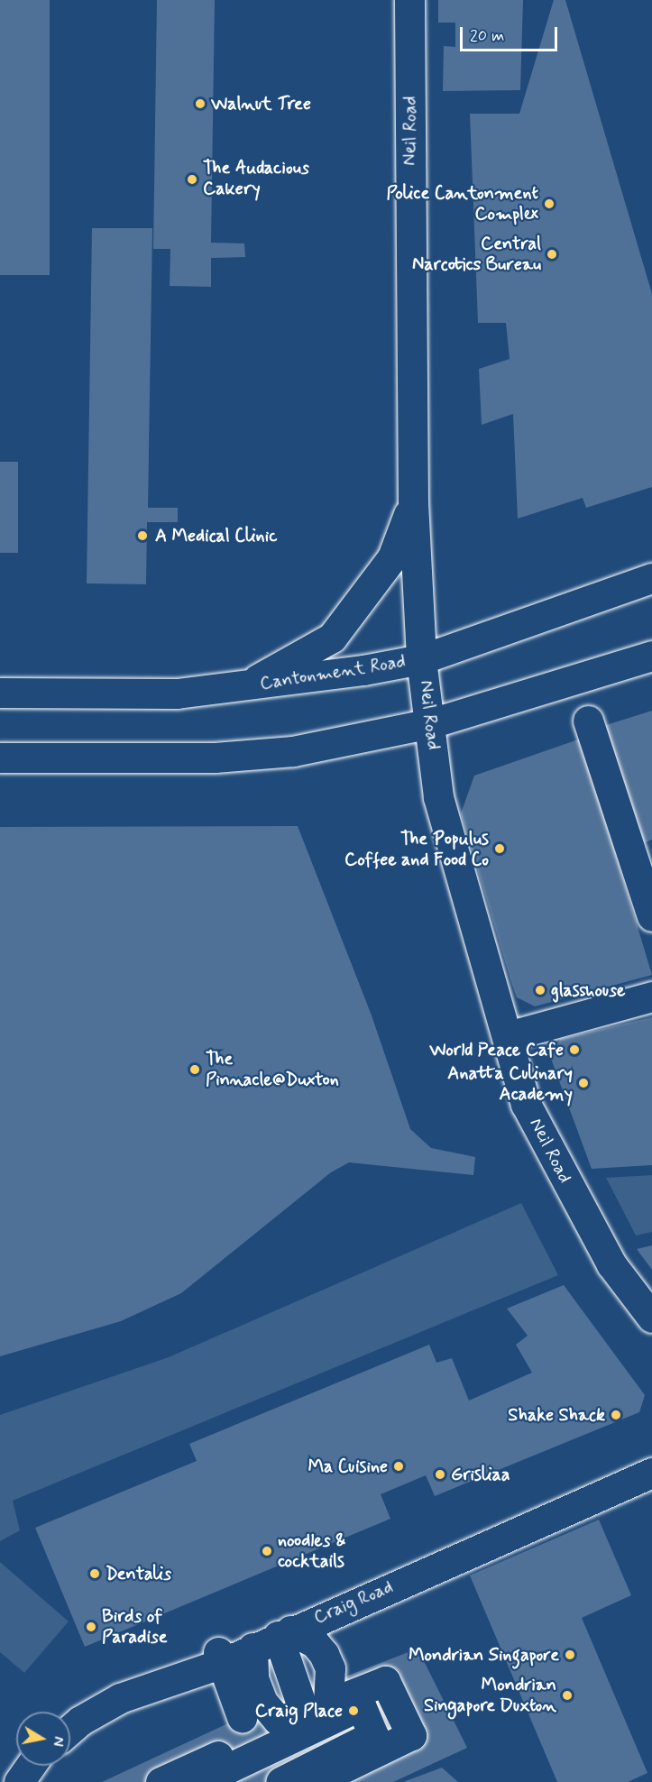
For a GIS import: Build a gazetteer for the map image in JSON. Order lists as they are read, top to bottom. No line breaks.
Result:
{"streets":{"main road":["Neil Road","Cantonment Road","Craig Road"]},"crossings":[["Neil Road","Cantonment Road"]],"places":["Walnut Tree","The Audacious Cakery","Police Cantonment Complex","Central Narcotics Bureau","A Medical Clinic","The Populus Coffee and Food Co","glasshouse","World Peace Cafe","The Pinnacle@Duxton","Anatta Culinary Academy","Shake Shack","Ma Cuisine","Grisliaa","noodles & cocktails","Dentalis","Birds of Paradise","Mondrian Singapore","Mondrian Singapore Duxton","Craig Place"],"scale_bar":"20 m","north":"right"}
